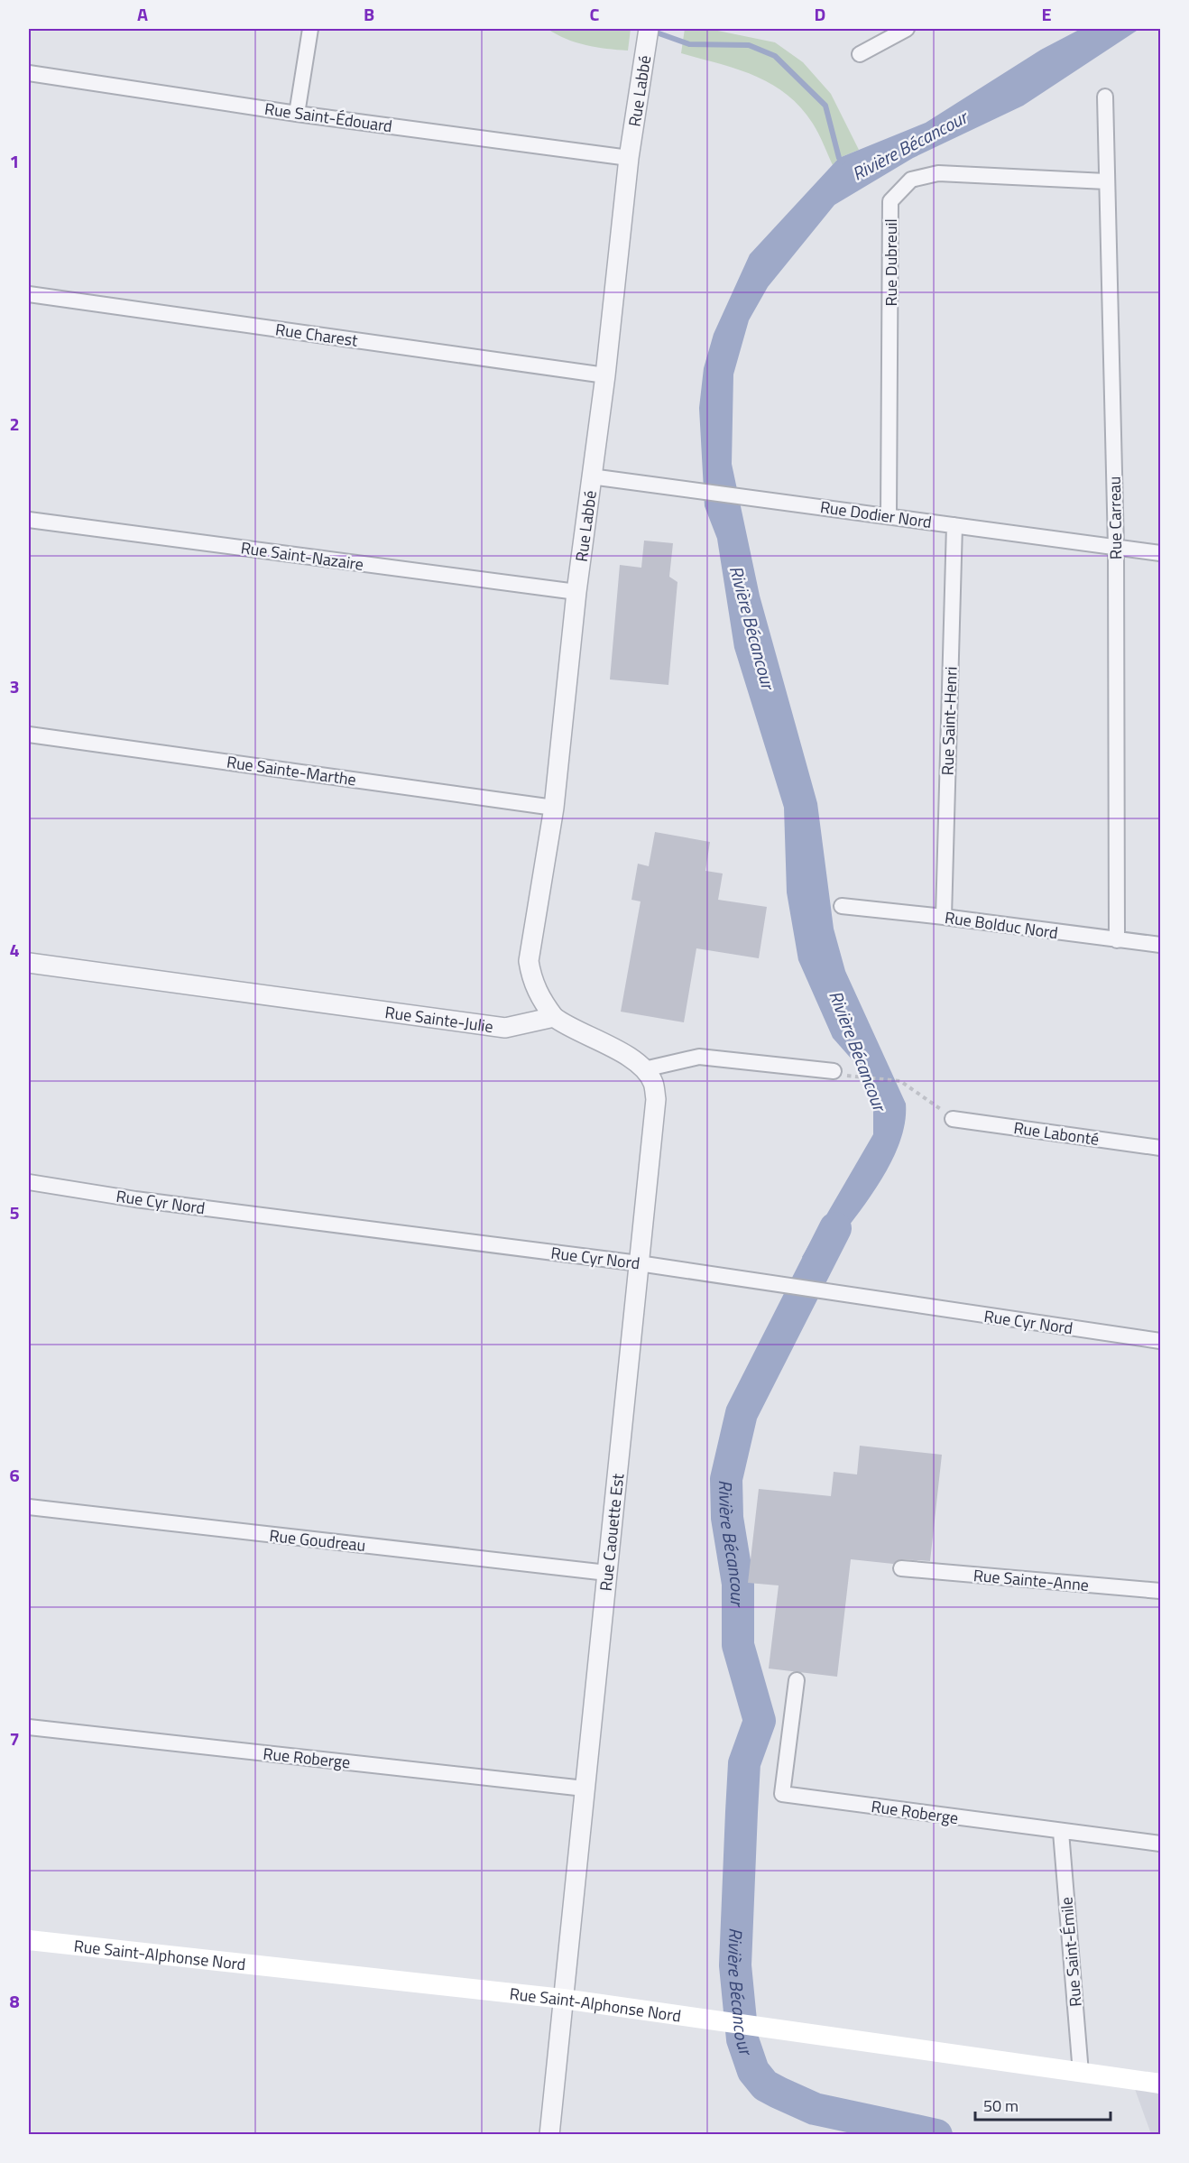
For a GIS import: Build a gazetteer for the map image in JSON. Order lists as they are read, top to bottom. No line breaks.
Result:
{"streets":{"main road":["Rue Saint-Alphonse Nord"],"street":["Rue Labbé","Rue Saint-Édouard","Rue Dubreuil","Rue Charest","Rue Dodier Nord","Rue Carreau","Rue Saint-Nazaire","Rue Saint-Henri","Rue Sainte-Marthe","Rue Bolduc Nord","Rue Sainte-Julie","Rue Labonté","Rue Cyr Nord","Rue Caouette Est","Rue Goudreau","Rue Sainte-Anne","Rue Roberge","Rue Saint-Émile"]},"crossings":[["Rue Labbé","Rue Saint-Édouard"],["Rue Labbé","Rue Charest"],["Rue Labbé","Rue Dodier Nord"],["Rue Labbé","Rue Saint-Nazaire"],["Rue Labbé","Rue Sainte-Marthe"],["Rue Labbé","Rue Sainte-Julie"],["Rue Dubreuil","Rue Dodier Nord"],["Rue Dubreuil","Rue Carreau"],["Rue Dodier Nord","Rue Carreau"],["Rue Dodier Nord","Rue Saint-Henri"],["Rue Carreau","Rue Bolduc Nord"],["Rue Saint-Henri","Rue Bolduc Nord"],["Rue Cyr Nord","Rue Caouette Est"],["Rue Caouette Est","Rue Goudreau"],["Rue Caouette Est","Rue Roberge"],["Rue Caouette Est","Rue Saint-Alphonse Nord"],["Rue Roberge","Rue Saint-Émile"],["Rue Saint-Émile","Rue Saint-Alphonse Nord"]],"water":["Rivière Bécancour"],"scale_bar":"50 m","grid":{"columns":["A","B","C","D","E"],"rows":["1","2","3","4","5","6","7","8"]}}
